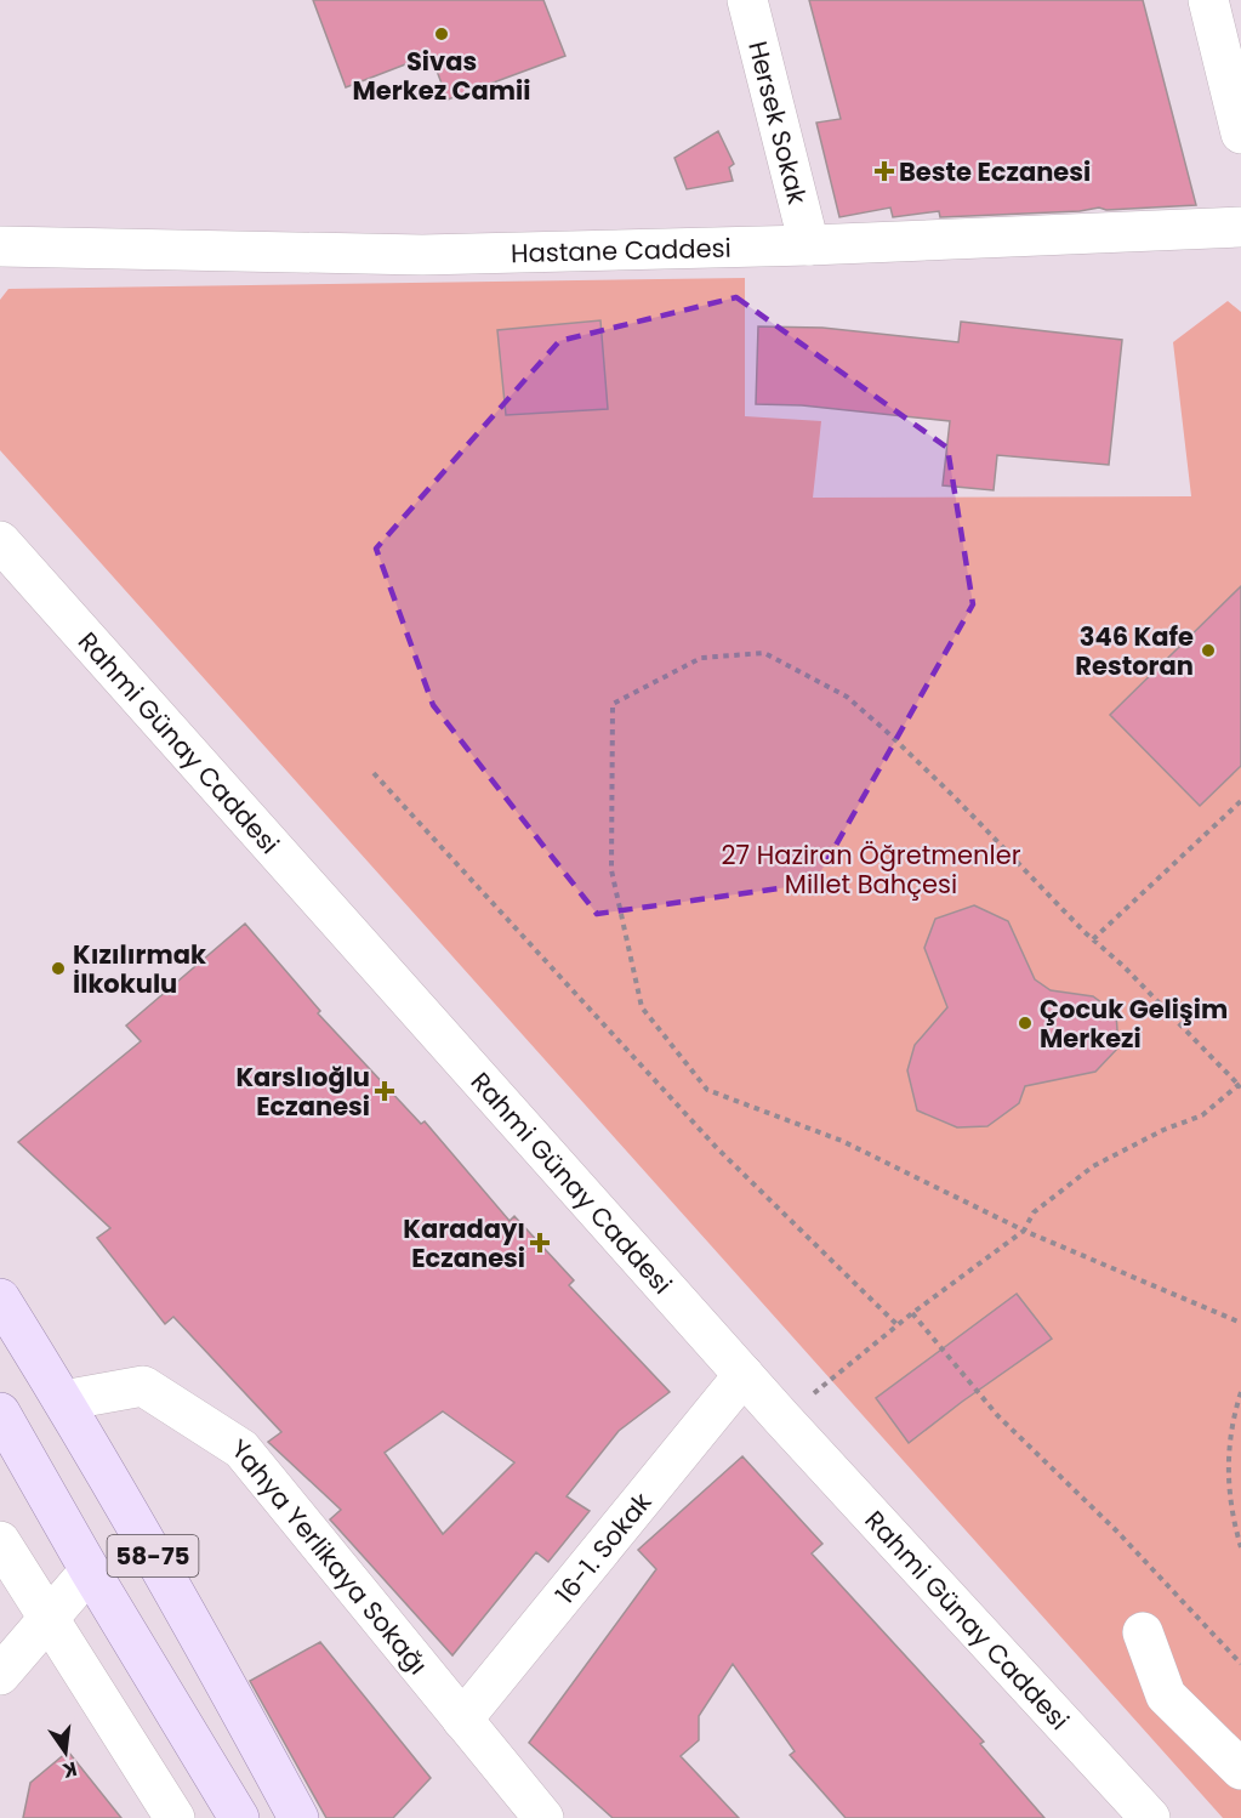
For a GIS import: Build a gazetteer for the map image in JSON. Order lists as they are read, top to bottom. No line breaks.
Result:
{"streets":{"main road":["58-75"],"street":["Hersek Sokak","Hastane Caddesi","Rahmi Günay Caddesi","16-1. Sokak","Yahya Yerlikaya Sokağı"]},"crossings":[["Hersek Sokak","Hastane Caddesi"],["Rahmi Günay Caddesi","16-1. Sokak"],["16-1. Sokak","Yahya Yerlikaya Sokağı"],["58-75","Yahya Yerlikaya Sokağı"]],"parks":["27 Haziran Öğretmenler Millet Bahçesi"],"places":{"other":["Sivas Merkez Camii","346 Kafe Restoran","Kızılırmak İlkokulu","Çocuk Gelişim Merkezi"],"health":["Beste Eczanesi","Karslıoğlu Eczanesi","Karadayı Eczanesi"]},"north":"bottom"}
